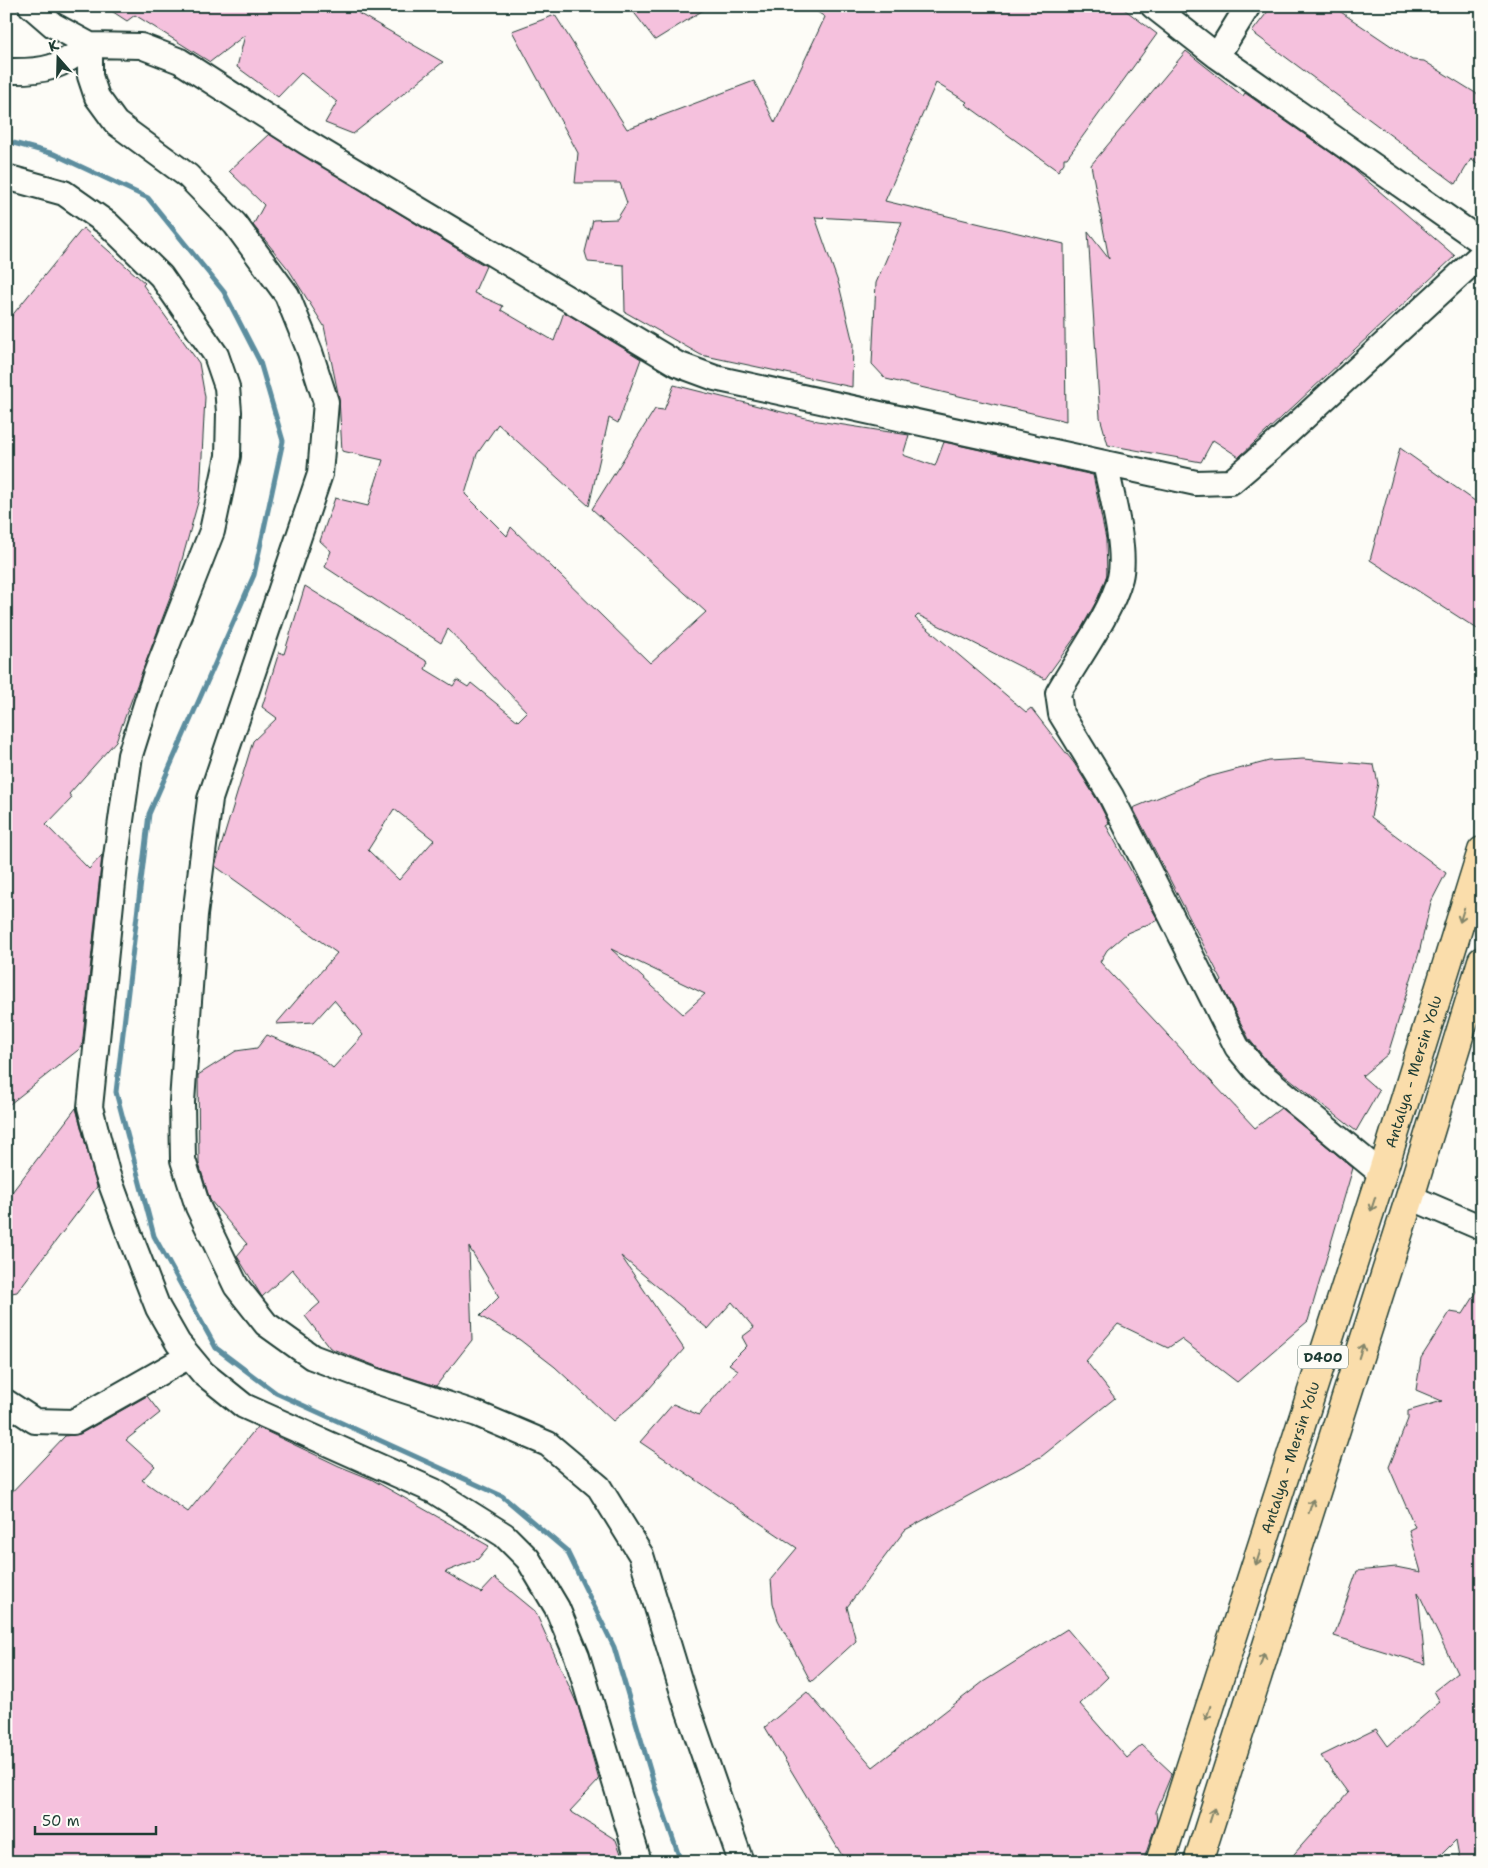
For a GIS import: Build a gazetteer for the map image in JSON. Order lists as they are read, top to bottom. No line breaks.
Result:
{"streets":{"highway":["Antalya - Mersin Yolu","D400"]},"scale_bar":"50 m","north":"top"}
